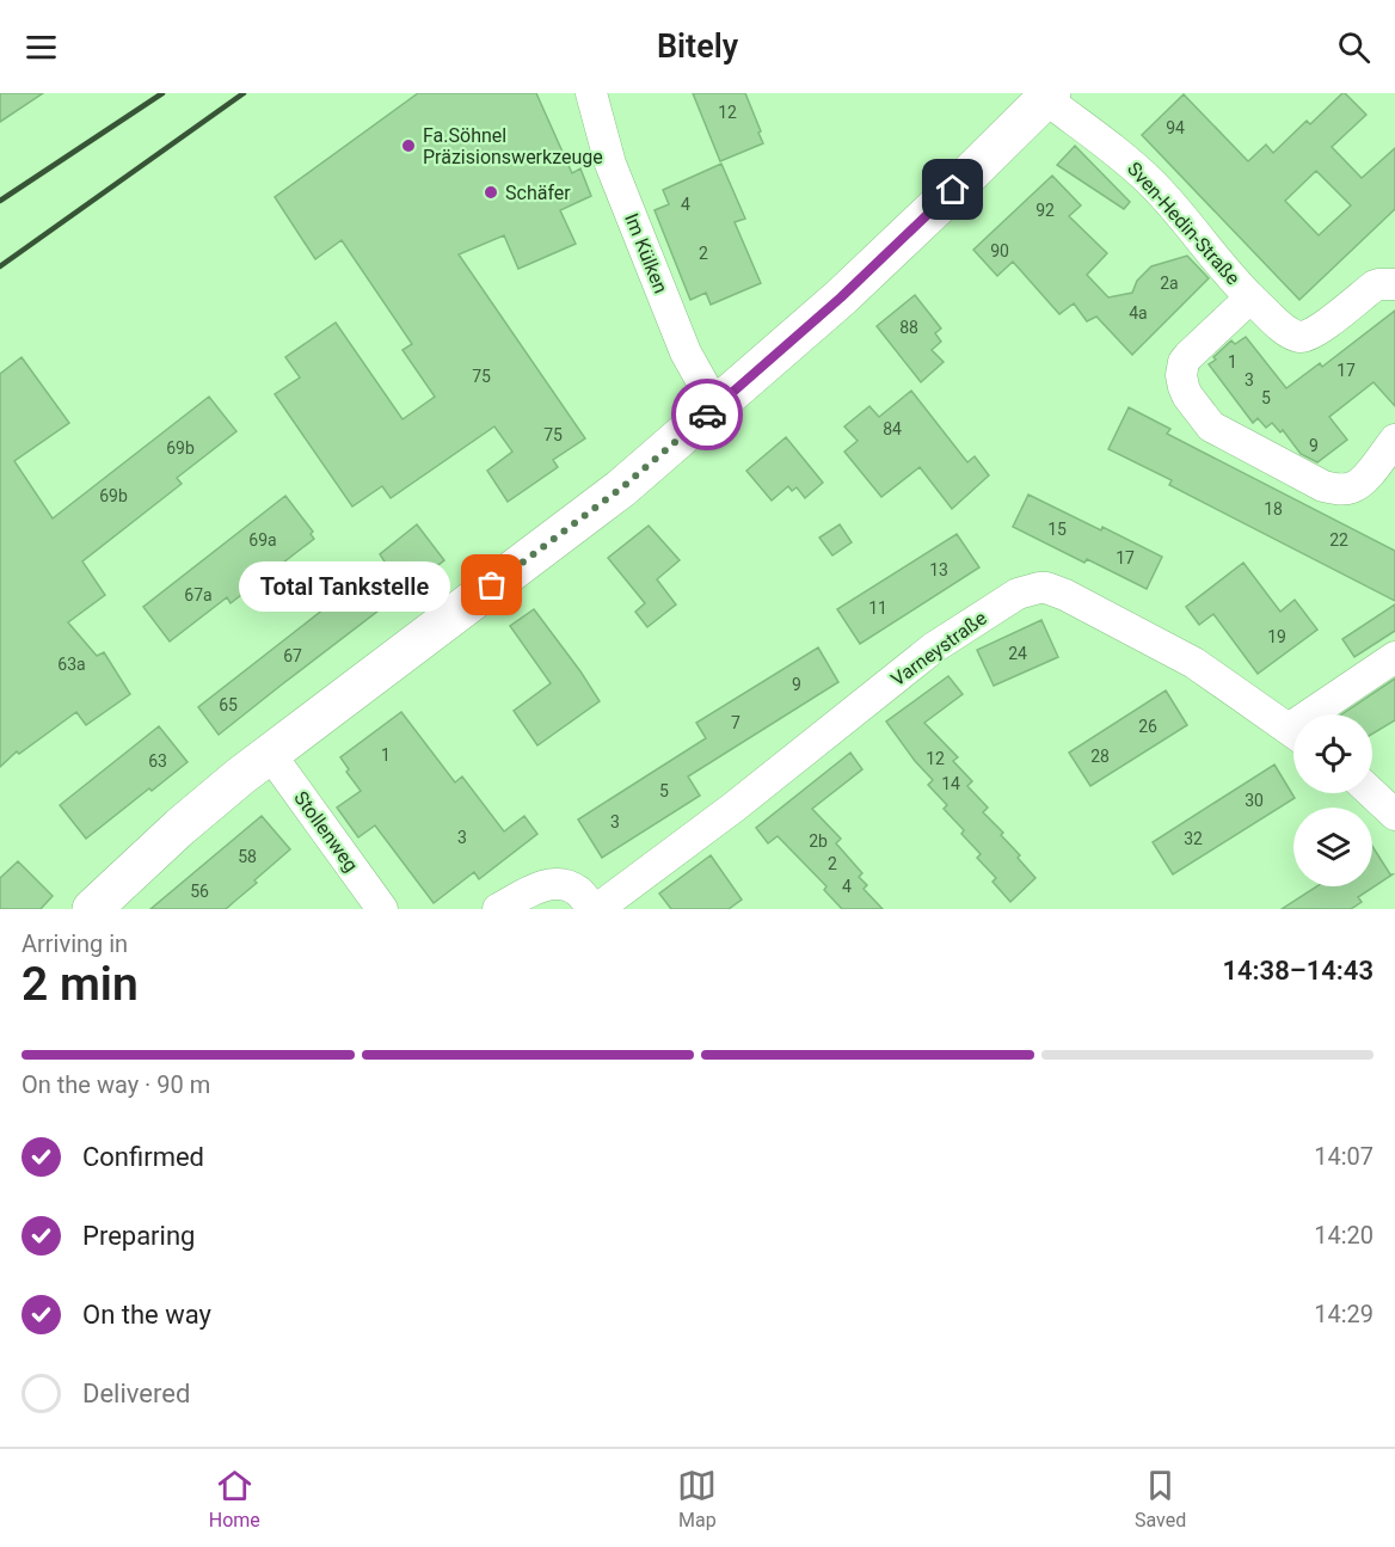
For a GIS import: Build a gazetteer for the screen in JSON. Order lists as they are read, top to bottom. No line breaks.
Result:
{"streets":{"street":["Sven-Hedin-Straße","Im Külken","Varneystraße","Stollenweg"]},"places":["Fa.Söhnel Präzisionswerkzeuge","Schäfer","Total Tankstelle"],"house_numbers":["12","94","4","92","90","2","2a","4a","88","1","17","75","3","5","84","75","9","69b","69b","18","15","69a","22","17","13","67a","11","19","24","67","63a","9","65","7","26","1","28","12","63","14","5","30","3","3","32","2b","58","2","4","56"],"page":{"header":"Bitely","bubble":"Total Tankstelle","heading":["2 min","Arriving in","14:38–14:43"],"bar":"On the way · 90 m","list":[["Confirmed","14:07"],["Preparing","14:20"],["On the way","14:29"],"Delivered"],"tabs":["Home","Map","Saved"]}}
